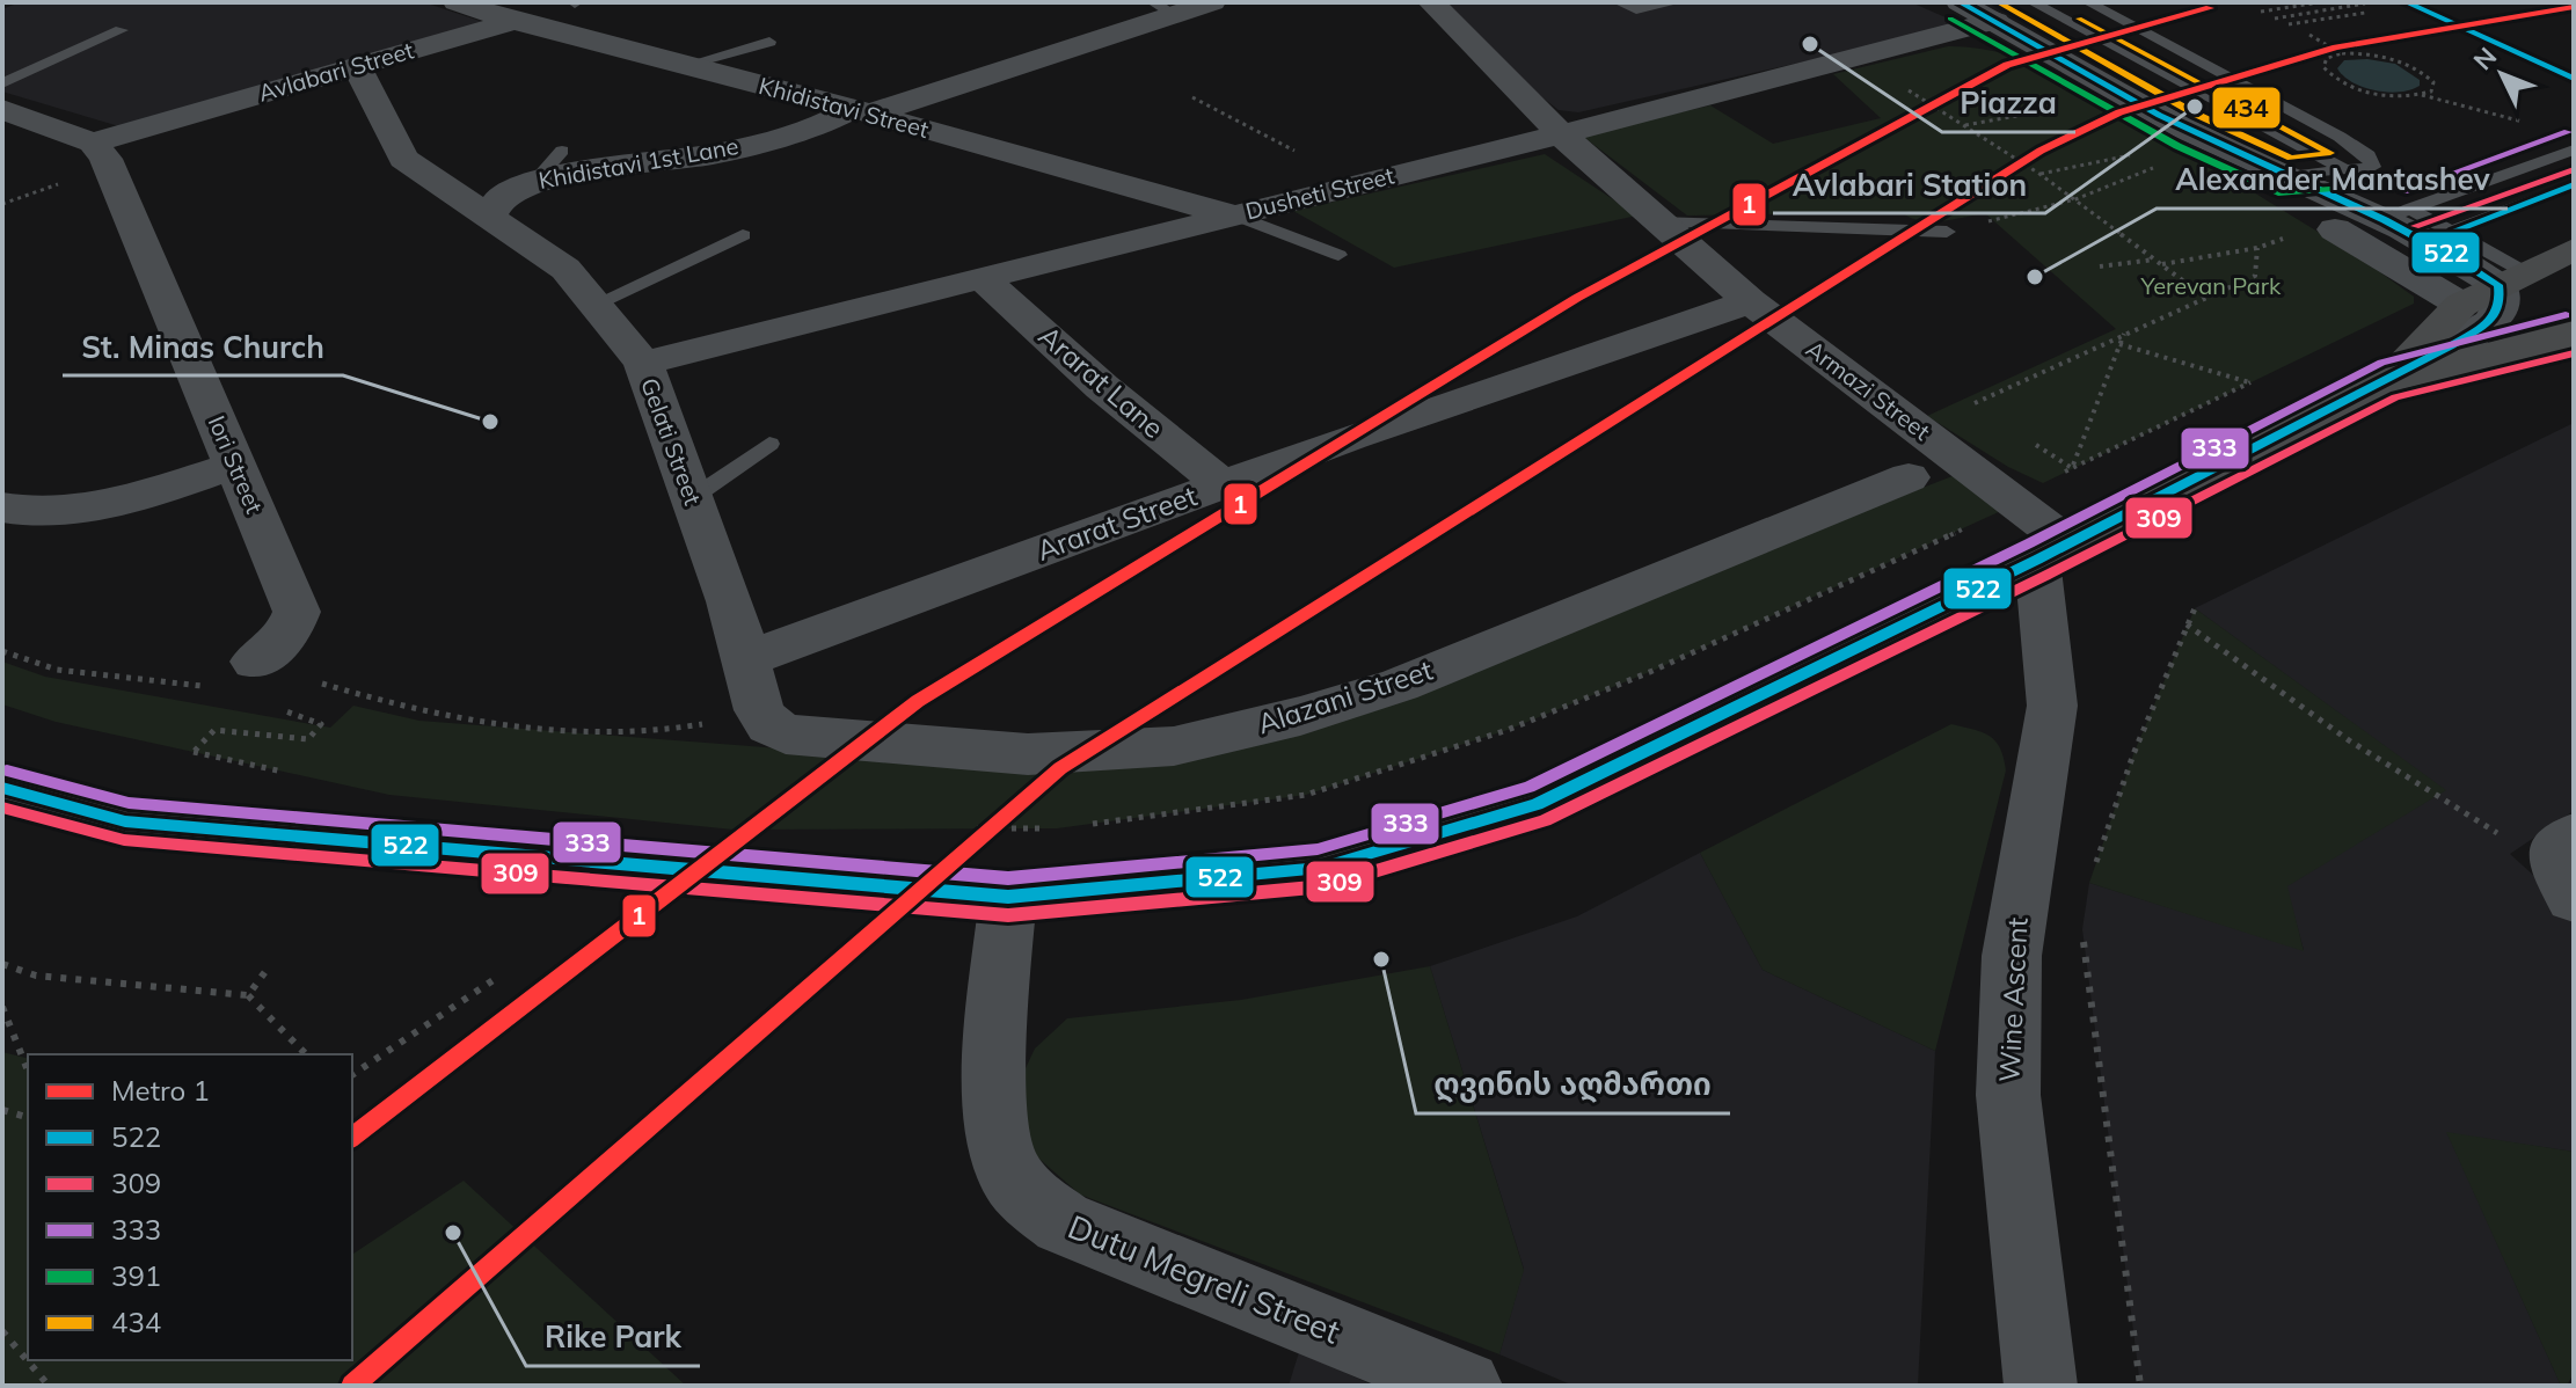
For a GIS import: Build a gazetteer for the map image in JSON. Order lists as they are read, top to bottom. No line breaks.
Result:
{"streets":{"street":["Avlabari Street","Khidistavi Street","Khidistavi 1st Lane","Dusheti Street","Ararat Lane","Armazi Street","Gelati Street","Iori Street","Ararat Street","Alazani Street","Wine Ascent","Dutu Megreli Street"]},"crossings":[["Avlabari Street","Khidistavi Street"],["Avlabari Street","Gelati Street"],["Avlabari Street","Iori Street"],["Khidistavi Street","Khidistavi 1st Lane"],["Khidistavi Street","Dusheti Street"],["Khidistavi 1st Lane","Gelati Street"],["Dusheti Street","Ararat Lane"],["Dusheti Street","Armazi Street"],["Dusheti Street","Gelati Street"],["Ararat Lane","Ararat Street"],["Armazi Street","Ararat Street"],["Armazi Street","Wine Ascent"],["Gelati Street","Ararat Street"],["Gelati Street","Alazani Street"]],"parks":["Yerevan Park"],"places":["Piazza","Avlabari Station","Alexander Mantashev","St. Minas Church","ღვინის აღმართი","Rike Park"],"lines":["transit line 522","transit line 434","metro line 1","transit line 391","transit line 333","transit line 309"],"legend":["Metro 1","522","309","333","391","434"],"north":"top left"}
